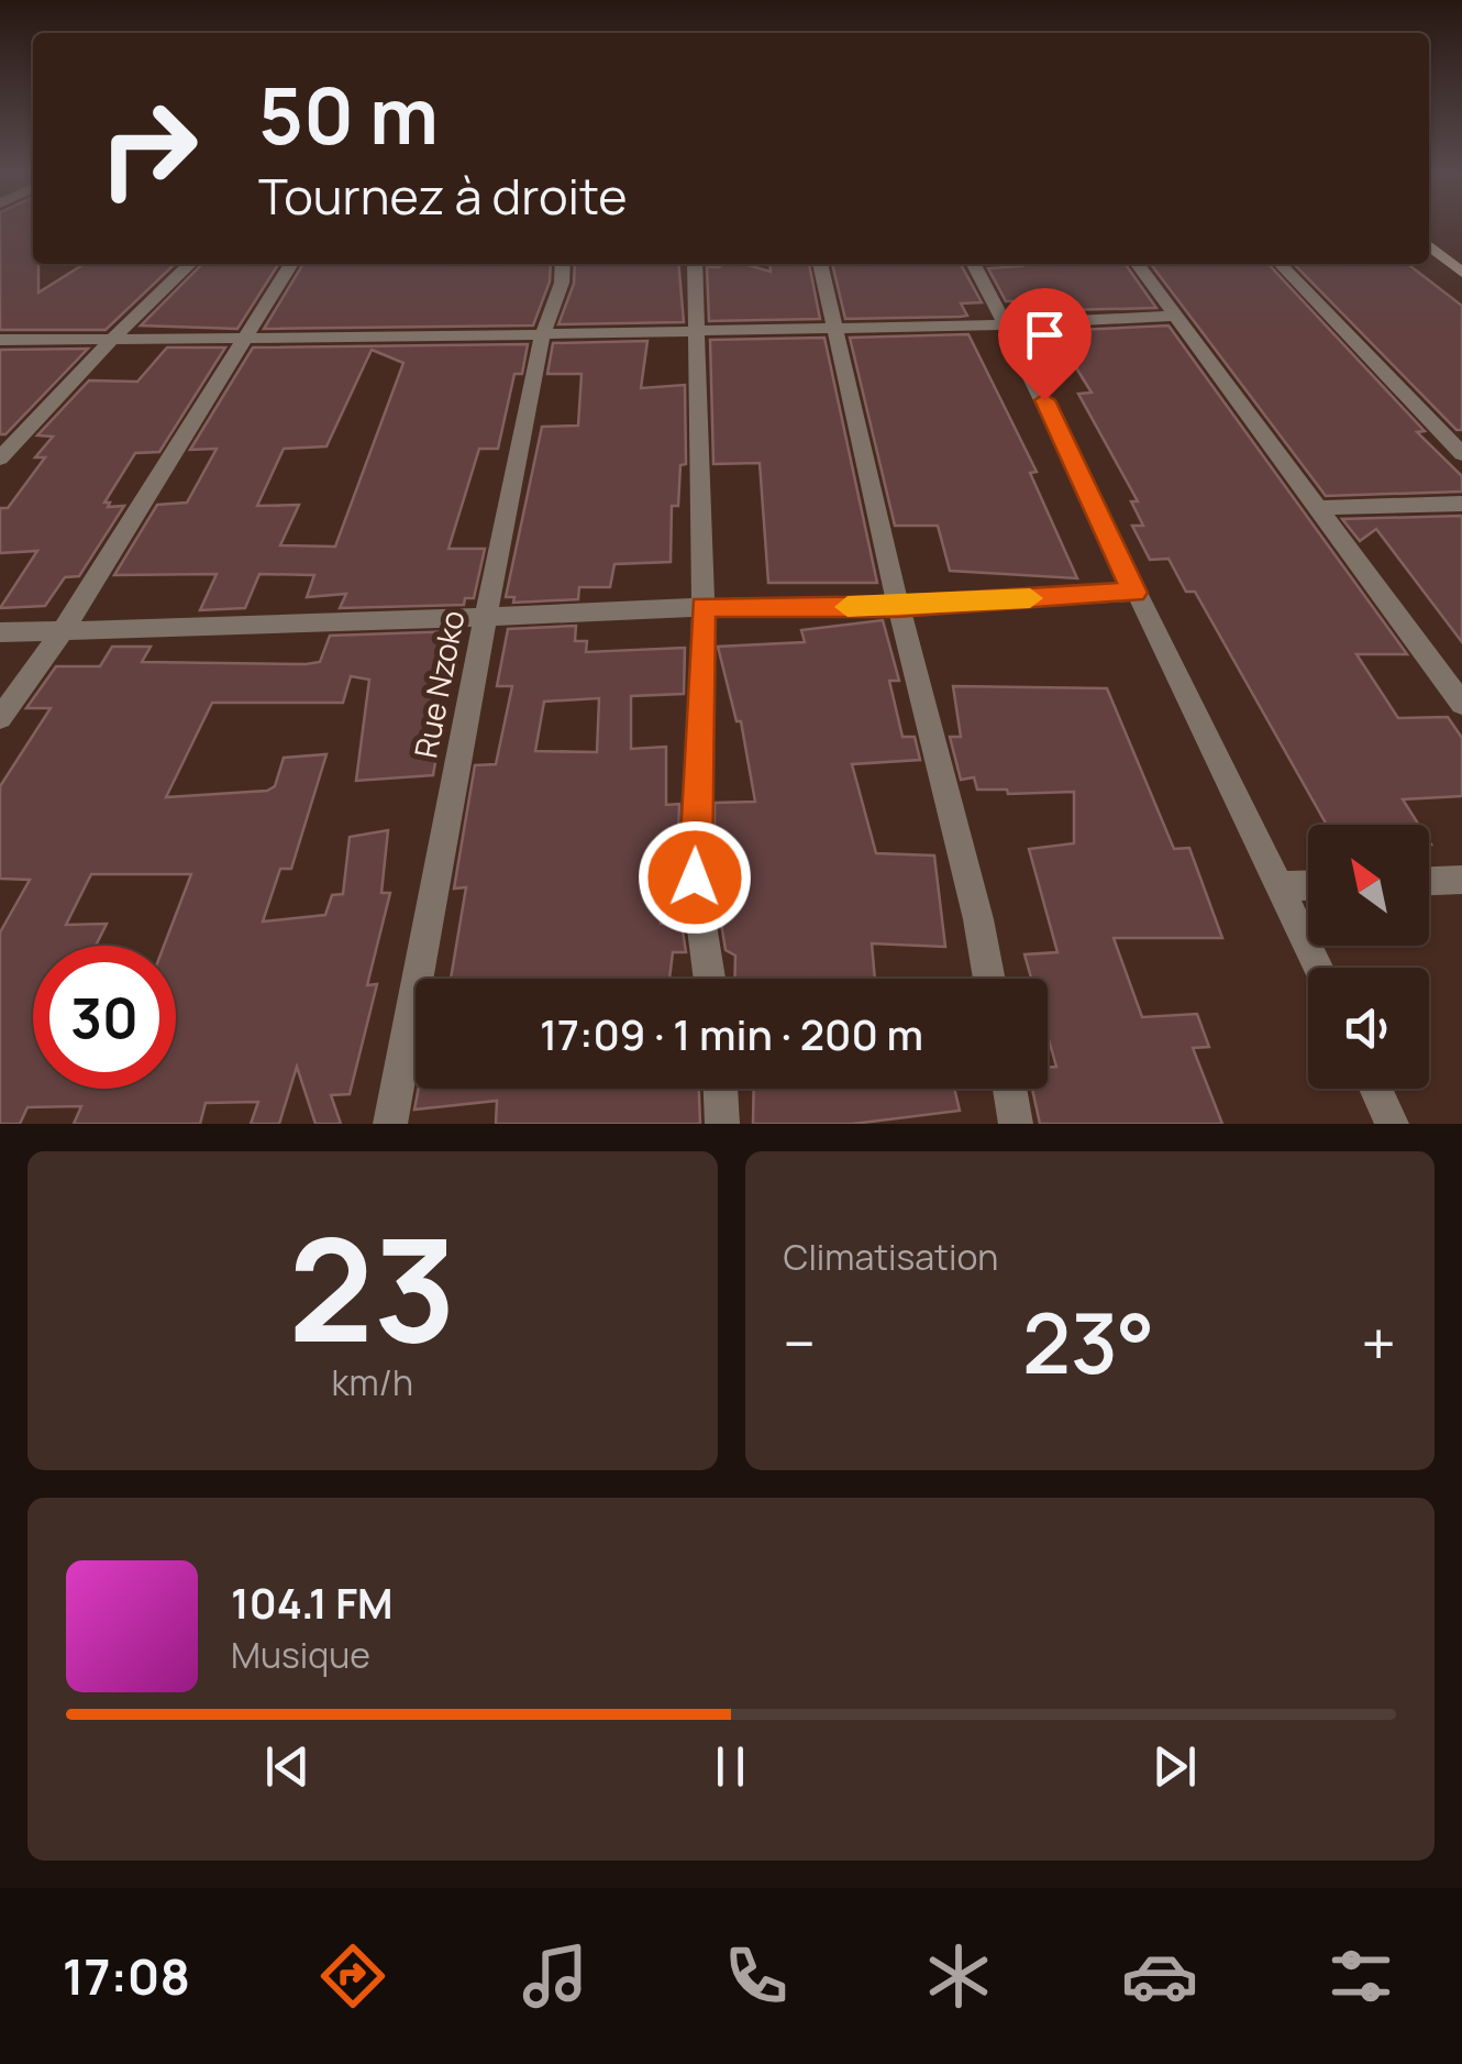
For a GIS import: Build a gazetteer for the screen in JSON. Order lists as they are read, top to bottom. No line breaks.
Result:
{"streets":{"street":["Rue Nzoko"]},"north":"top left","page":{"turn":["50 m","Tournez à droite"],"limit":"30","trip":"17:09 · 1 min · 200 m","tile":[["23","km/h"],"Climatisation"],"heat":["−","23°","+"],"song":["104.1 FM","Musique"],"tabs":"17:08"}}
